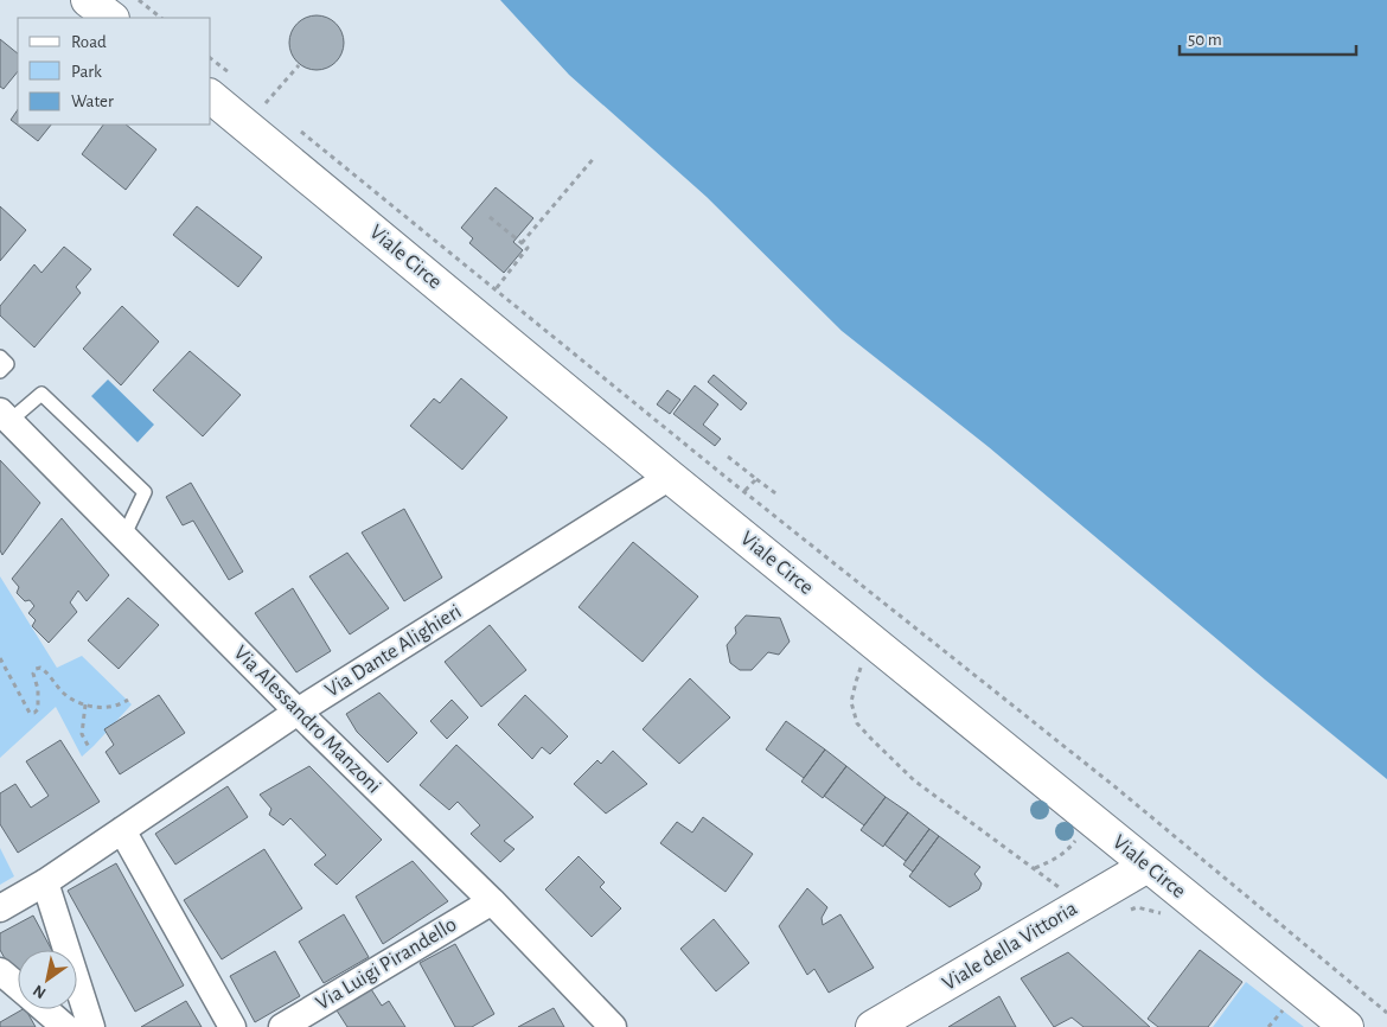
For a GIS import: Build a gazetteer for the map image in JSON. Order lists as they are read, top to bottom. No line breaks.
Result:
{"streets":{"street":["Viale Circe","Via Dante Alighieri","Via Alessandro Manzoni","Viale della Vittoria","Via Luigi Pirandello"]},"crossings":[["Viale Circe","Via Dante Alighieri"],["Viale Circe","Viale della Vittoria"],["Via Dante Alighieri","Via Alessandro Manzoni"],["Via Alessandro Manzoni","Via Luigi Pirandello"]],"legend":["Road","Park","Water"],"scale_bar":"50 m","north":"bottom left"}
